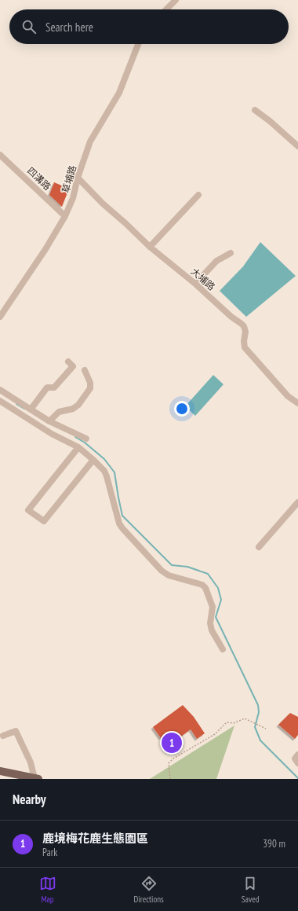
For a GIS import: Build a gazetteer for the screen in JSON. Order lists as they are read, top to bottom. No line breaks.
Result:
{"streets":{"street":["四溝路","草埔路","大埔路"]},"crossings":[["四溝路","草埔路"],["草埔路","大埔路"]],"page":{"search":"Search here","pins":"1","heading":"Nearby","list":[{"mark":"1","name":"鹿境梅花鹿生態園區","note":"Park","value":"390 m"}],"nav":["Map","Directions","Saved"]}}
